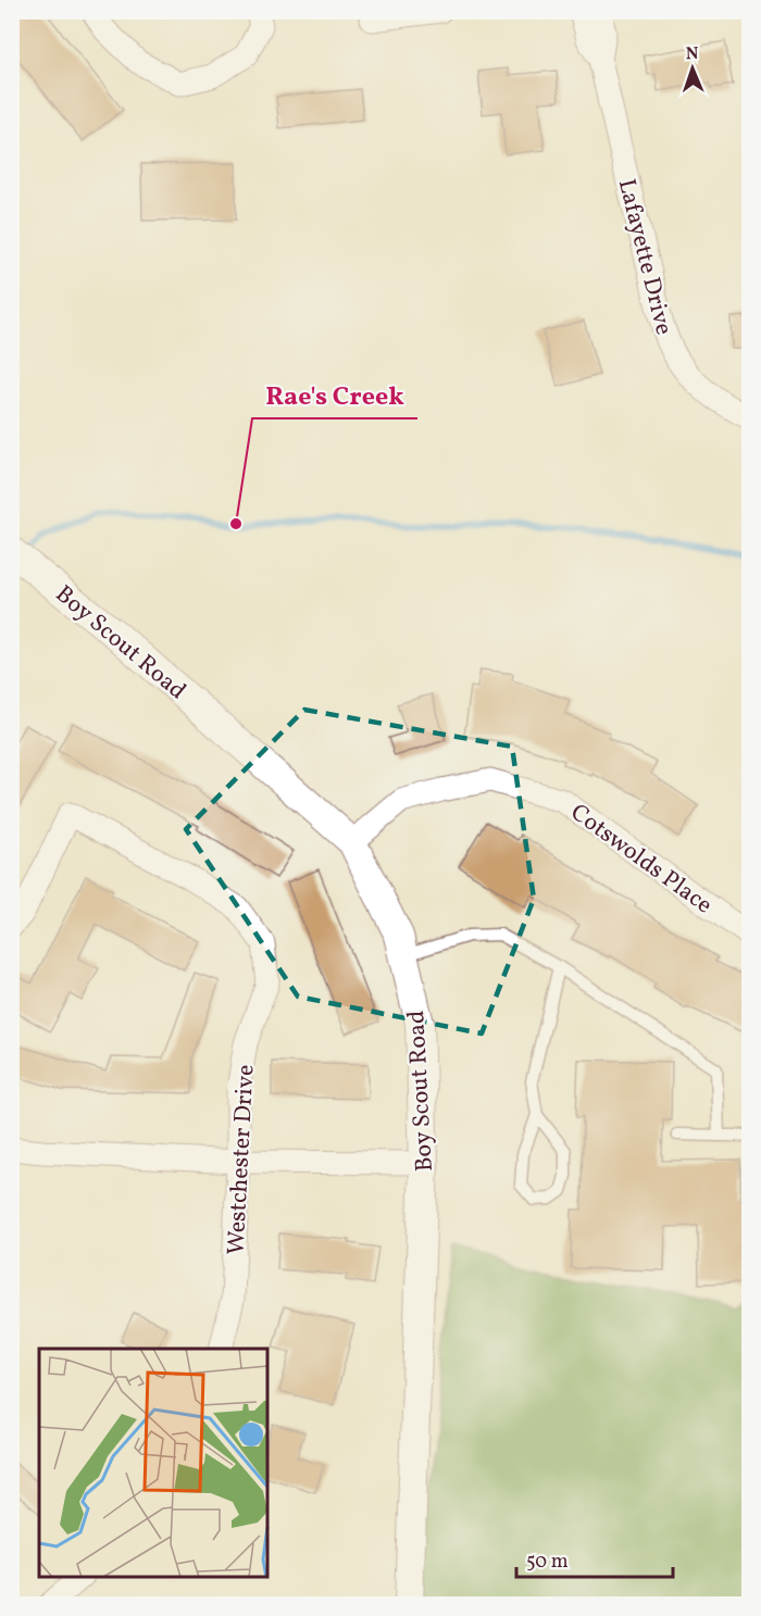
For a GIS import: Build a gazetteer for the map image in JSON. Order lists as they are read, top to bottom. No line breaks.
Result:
{"streets":{"street":["Lafayette Drive","Boy Scout Road","Cotswolds Place","Westchester Drive"]},"crossings":[["Boy Scout Road","Cotswolds Place"]],"places":["Rae's Creek"],"scale_bar":"50 m","north":"top"}
